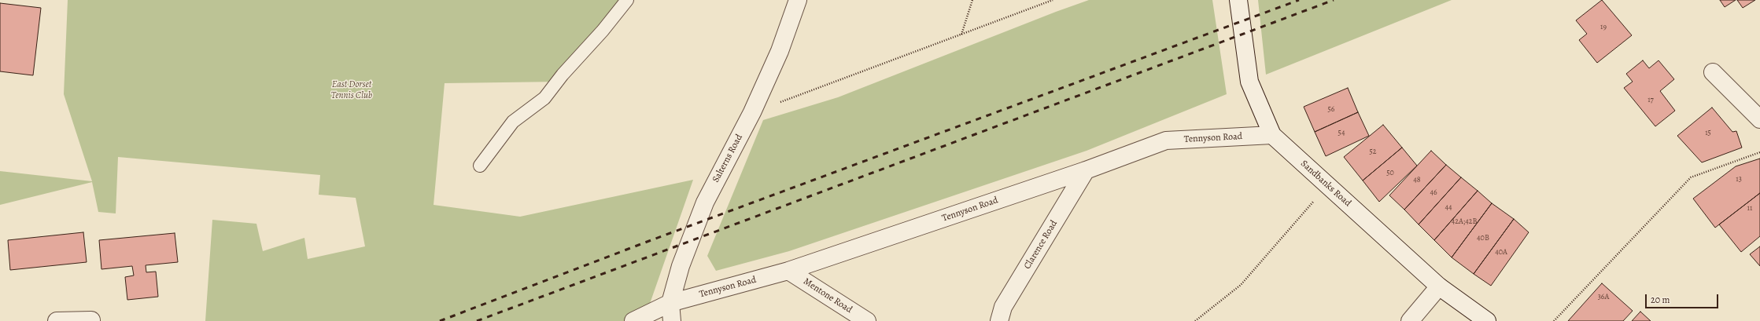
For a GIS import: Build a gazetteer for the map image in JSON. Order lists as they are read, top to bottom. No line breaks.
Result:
{"streets":{"street":["Tennyson Road","Salterns Road","Sandbanks Road","Clarence Road","Mentone Road"]},"crossings":[["Tennyson Road","Salterns Road"],["Tennyson Road","Sandbanks Road"],["Tennyson Road","Clarence Road"],["Tennyson Road","Mentone Road"]],"parks":["East Dorset Tennis Club"],"house_numbers":["19","17","56","54","15","52","50","13","48","46","44","11","42A;42B","40B","40A","36A"],"scale_bar":"20 m"}
